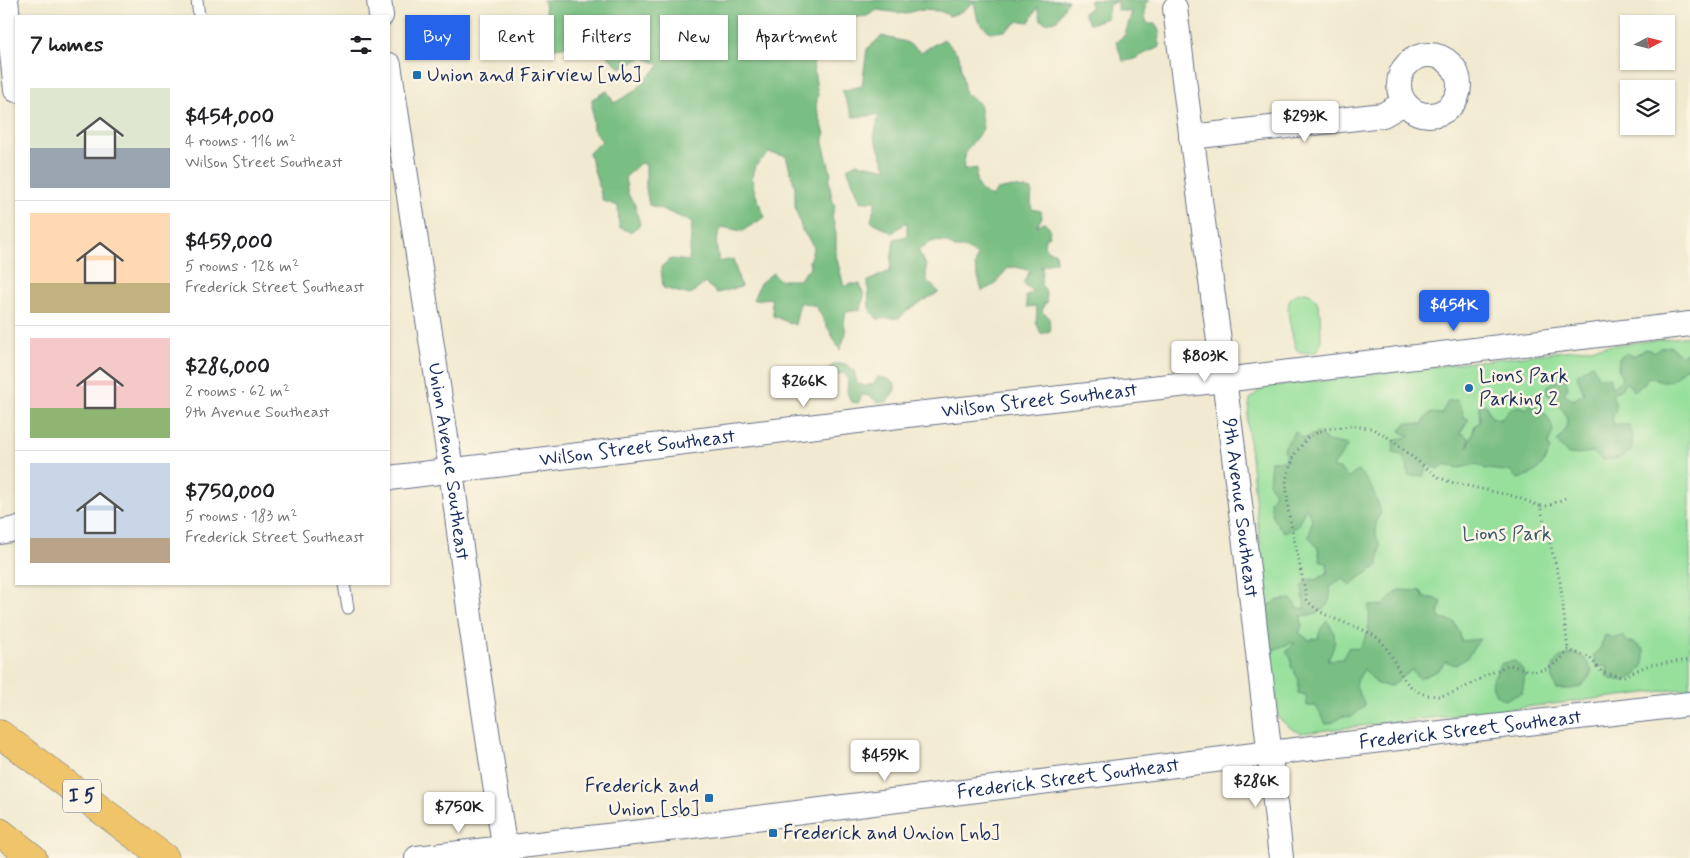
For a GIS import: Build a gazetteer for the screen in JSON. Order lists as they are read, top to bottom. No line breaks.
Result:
{"streets":{"highway":["I 5"],"street":["Wilson Street Southeast","Union Avenue Southeast","9th Avenue Southeast","Frederick Street Southeast"]},"crossings":[["Wilson Street Southeast","Union Avenue Southeast"],["Wilson Street Southeast","9th Avenue Southeast"],["Union Avenue Southeast","Frederick Street Southeast"],["9th Avenue Southeast","Frederick Street Southeast"]],"parks":["Lions Park"],"places":{"transit":["Union and Fairview [wb]","Frederick and Union [sb]","Frederick and Union [nb]"],"other":["Lions Park Parking 2"]},"north":"right","page":{"chip":["Buy","Rent","Filters","New","Apartment"],"heading":"7 homes","list":[{"name":"$454,000","note":"4 rooms · 116 m² · Wilson Street Southeast"},{"name":"$459,000","note":"5 rooms · 128 m² · Frederick Street Southeast"},{"name":"$286,000","note":"2 rooms · 62 m² · 9th Avenue Southeast"},{"name":"$750,000","note":"5 rooms · 183 m² · Frederick Street Southeast"}],"price":["$293K","$454K","$803K","$266K","$459K","$286K","$750K"]}}
